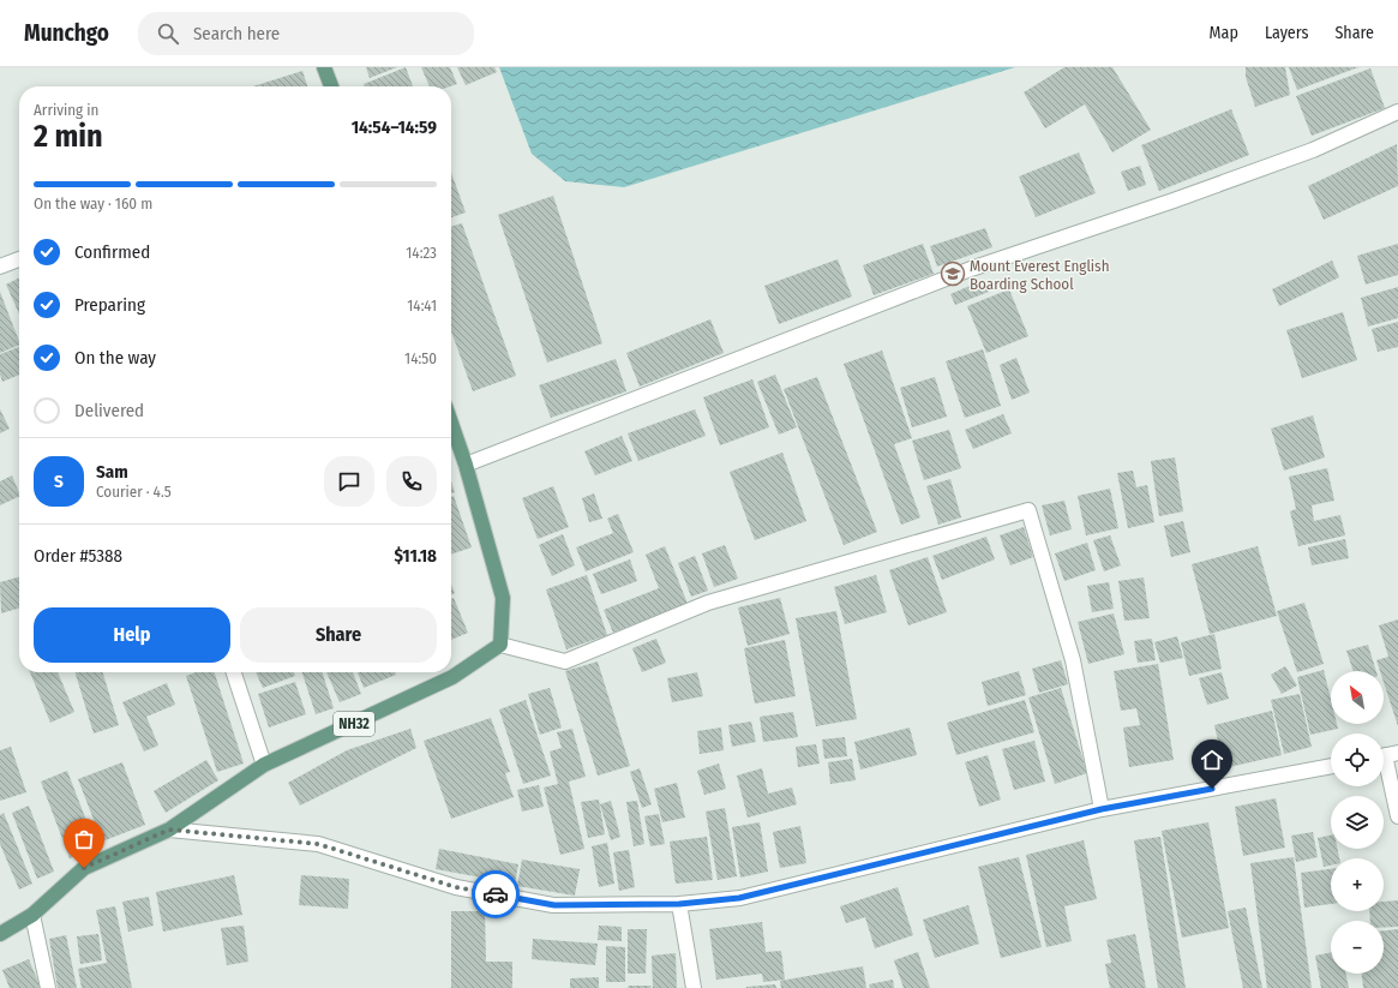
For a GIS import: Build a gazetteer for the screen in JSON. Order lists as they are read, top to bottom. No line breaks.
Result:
{"streets":{"main road":["NH32"]},"places":{"school or university":["Mount Everest English Boarding School"]},"north":"top left","page":{"header":"Munchgo","search":"Search here","nav":["Map","Layers","Share"],"heading":["2 min","Arriving in","14:54–14:59"],"panel":["Sam","Courier · 4.5","Order #5388","$11.18"],"bar":"On the way · 160 m","list":[["Confirmed","14:23"],["Preparing","14:41"],["On the way","14:50"],"Delivered"],"round":"S","buttons":["Help","Share"],"map_buttons":["+","−"]}}
